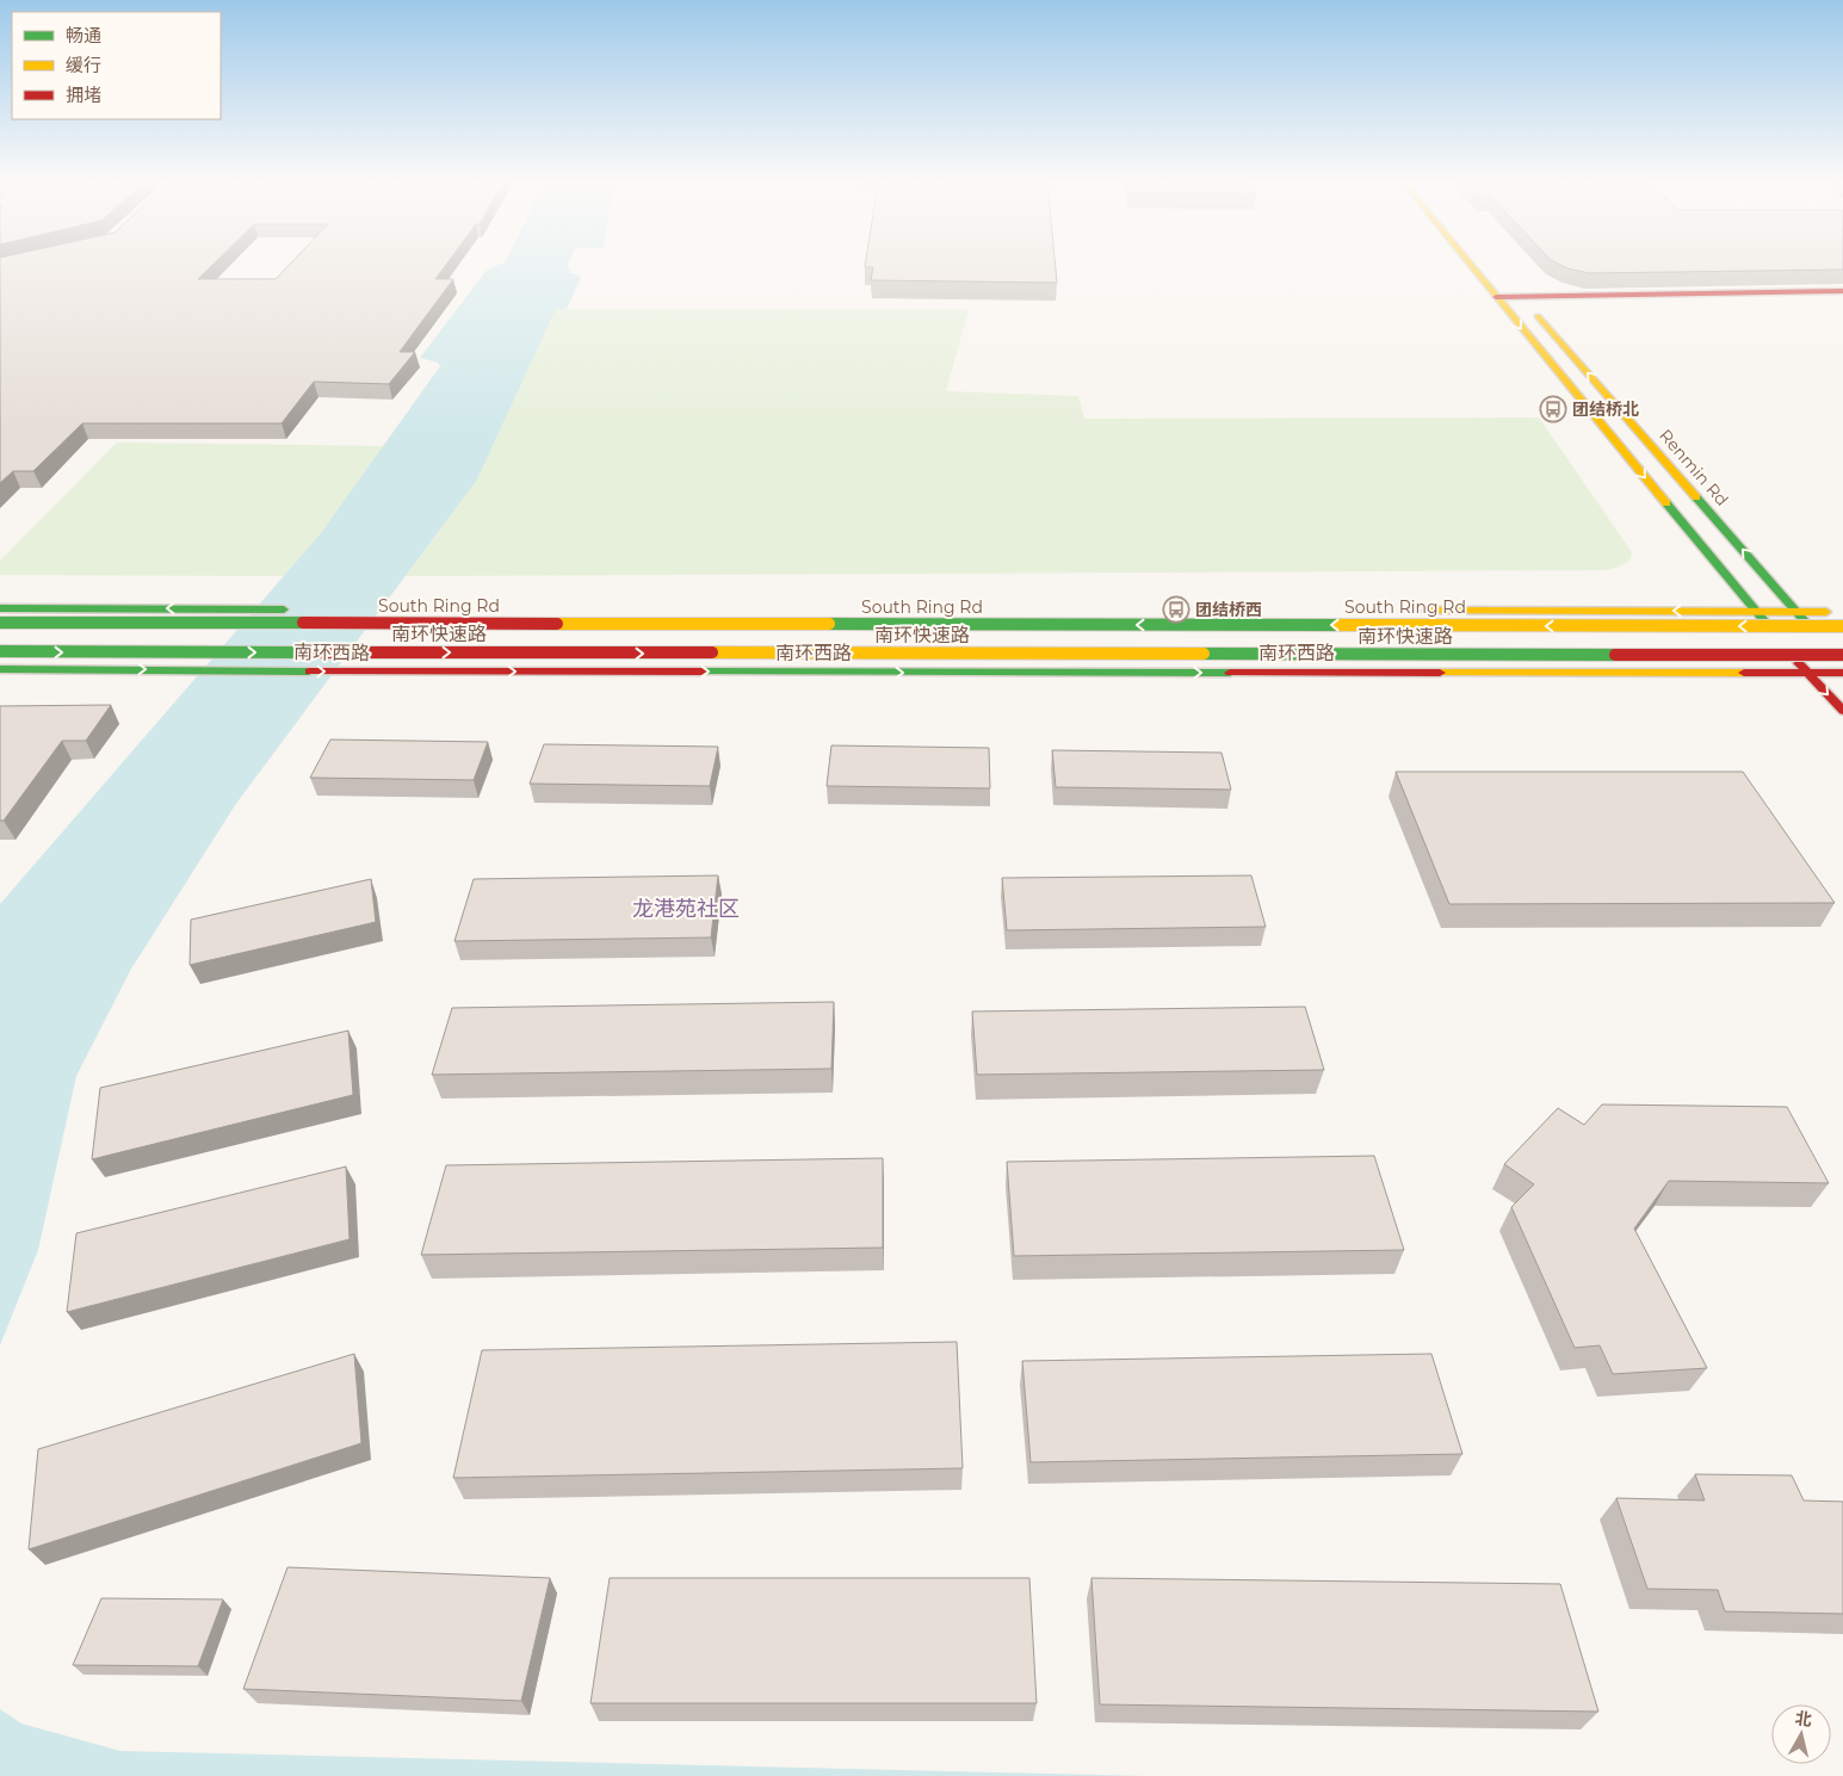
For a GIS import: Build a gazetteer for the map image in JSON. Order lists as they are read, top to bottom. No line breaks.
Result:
{"streets":{"main road":["Renmin Rd","South Ring Rd","南环快速路","南环西路"]},"crossings":[["Renmin Rd","南环西路"]],"districts":["龙港苑社区"],"places":{"bus stop":["团结桥北","团结桥西"]},"legend":["畅通","缓行","拥堵"],"north":"top"}
